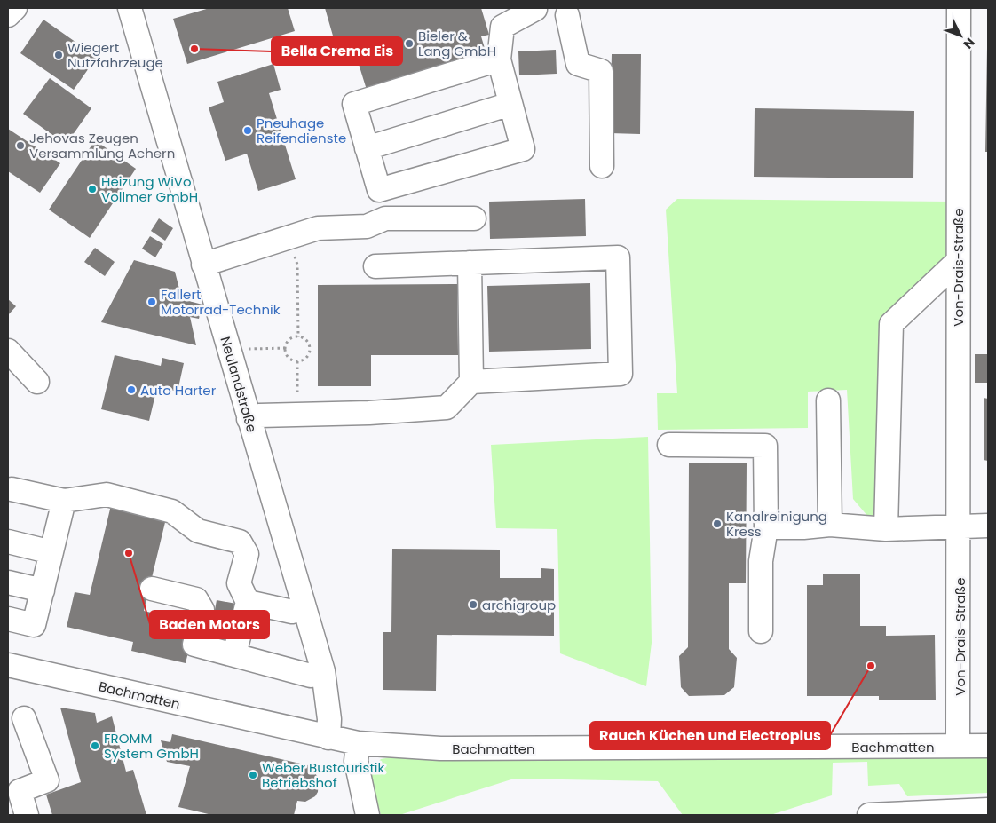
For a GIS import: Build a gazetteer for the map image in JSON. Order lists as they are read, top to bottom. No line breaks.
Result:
{"streets":{"street":["Von-Drais-Straße","Neulandstraße","Bachmatten"]},"crossings":[["Von-Drais-Straße","Bachmatten"],["Neulandstraße","Bachmatten"]],"places":["Bieler & Lang GmbH","Bella Crema Eis","Wiegert Nutzfahrzeuge","Pneuhage Reifendienste","Jehovas Zeugen Versammlung Achern","Heizung WiVo Vollmer GmbH","Fallert Motorrad-Technik","Auto Harter","Kanalreinigung Kress","Baden Motors","archigroup","Rauch Küchen und Electroplus","FROMM System GmbH","Weber Bustouristik Betriebshof"],"north":"bottom right"}
